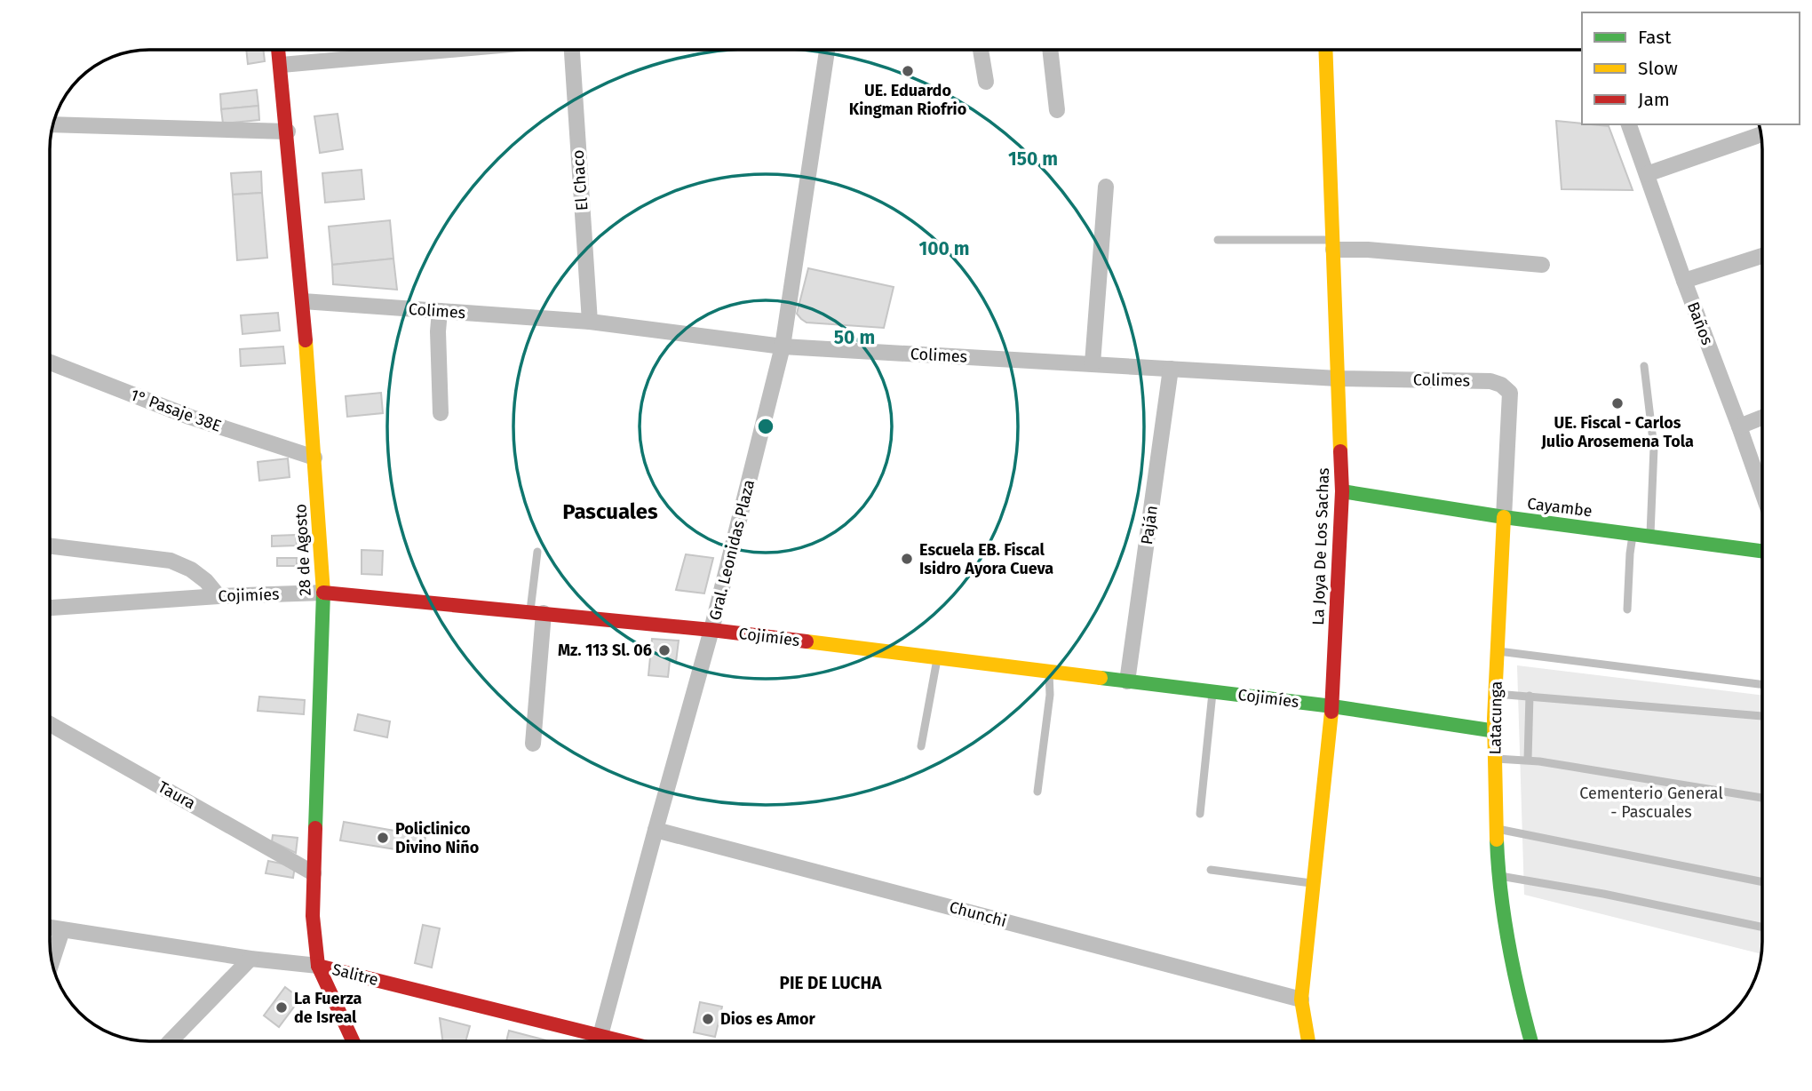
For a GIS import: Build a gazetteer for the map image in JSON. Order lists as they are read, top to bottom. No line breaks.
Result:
{"streets":{"street":["El Chaco","Colimes","Baños","1° Pasaje 38E","Cayambe","Paján","La Joya De Los Sachas","28 de Agosto","Gral. Leonidas Plaza","Cojimíes","Latacunga","Taura","Chunchi","Salitre"]},"crossings":[["El Chaco","Colimes"],["Colimes","Paján"],["Colimes","La Joya De Los Sachas"],["Colimes","28 de Agosto"],["Colimes","Gral. Leonidas Plaza"],["Colimes","Latacunga"],["1° Pasaje 38E","28 de Agosto"],["Cayambe","La Joya De Los Sachas"],["Cayambe","Latacunga"],["Paján","Cojimíes"],["La Joya De Los Sachas","Cojimíes"],["La Joya De Los Sachas","Chunchi"],["28 de Agosto","Cojimíes"],["28 de Agosto","Taura"],["28 de Agosto","Salitre"],["Gral. Leonidas Plaza","Cojimíes"],["Gral. Leonidas Plaza","Chunchi"],["Gral. Leonidas Plaza","Salitre"],["Cojimíes","Latacunga"]],"districts":["Pascuales","PIE DE LUCHA"],"parks":["Cementerio General - Pascuales"],"places":["UE. Eduardo Kingman Riofrio","UE. Fiscal - Carlos Julio Arosemena Tola","Escuela EB. Fiscal Isidro Ayora Cueva","Mz. 113 Sl. 06","Policlinico Divino Niño","La Fuerza de Isreal","Dios es Amor"],"legend":["Fast","Slow","Jam"],"rings":["150 m","100 m","50 m"]}
